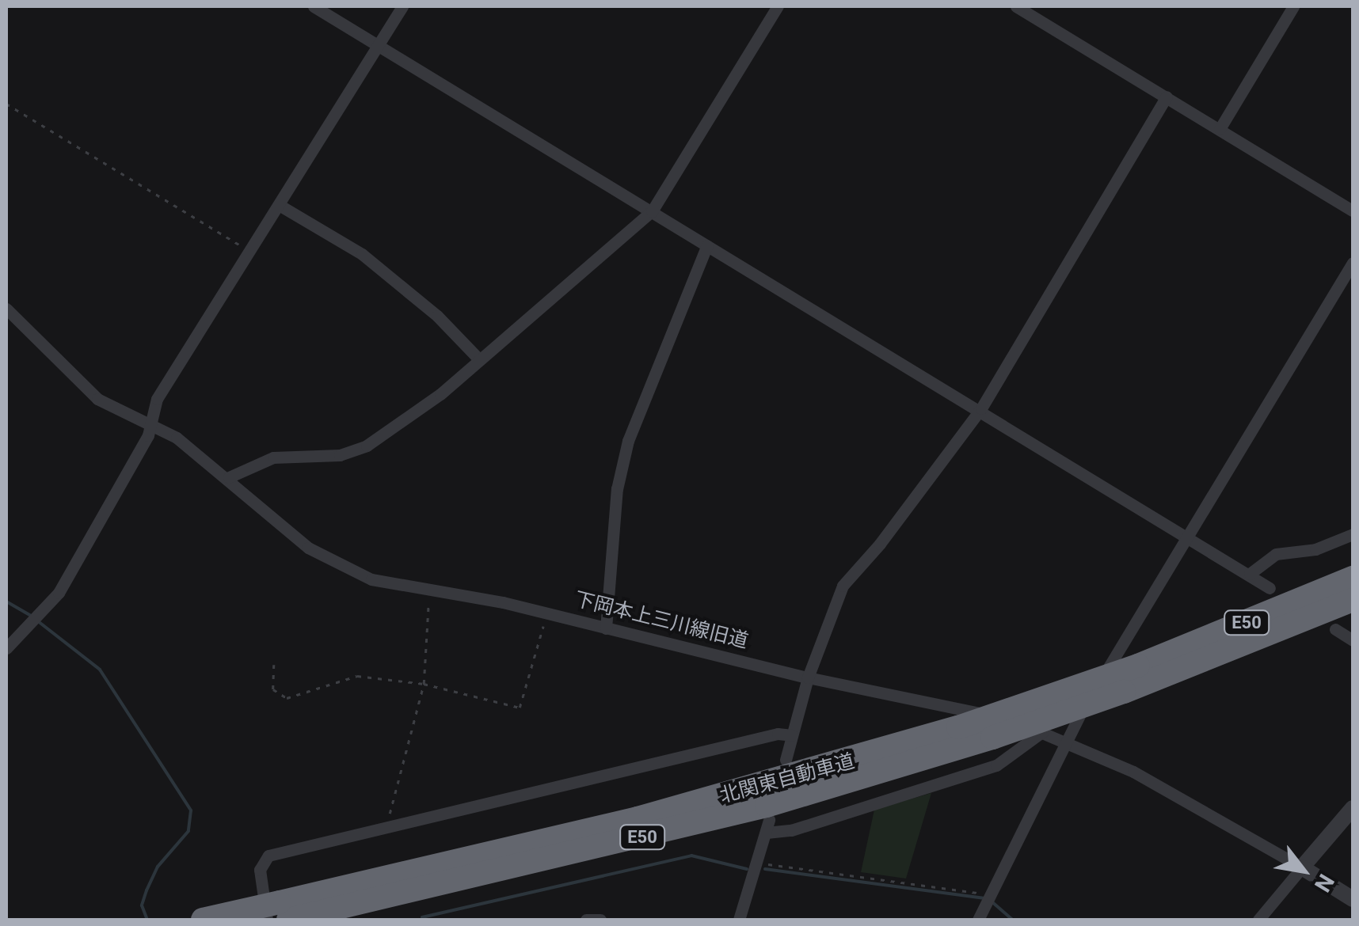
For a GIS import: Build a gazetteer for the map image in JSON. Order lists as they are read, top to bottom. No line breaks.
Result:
{"streets":{"highway":["E50","北関東自動車道"],"street":["下岡本上三川線旧道"]},"north":"bottom right"}
